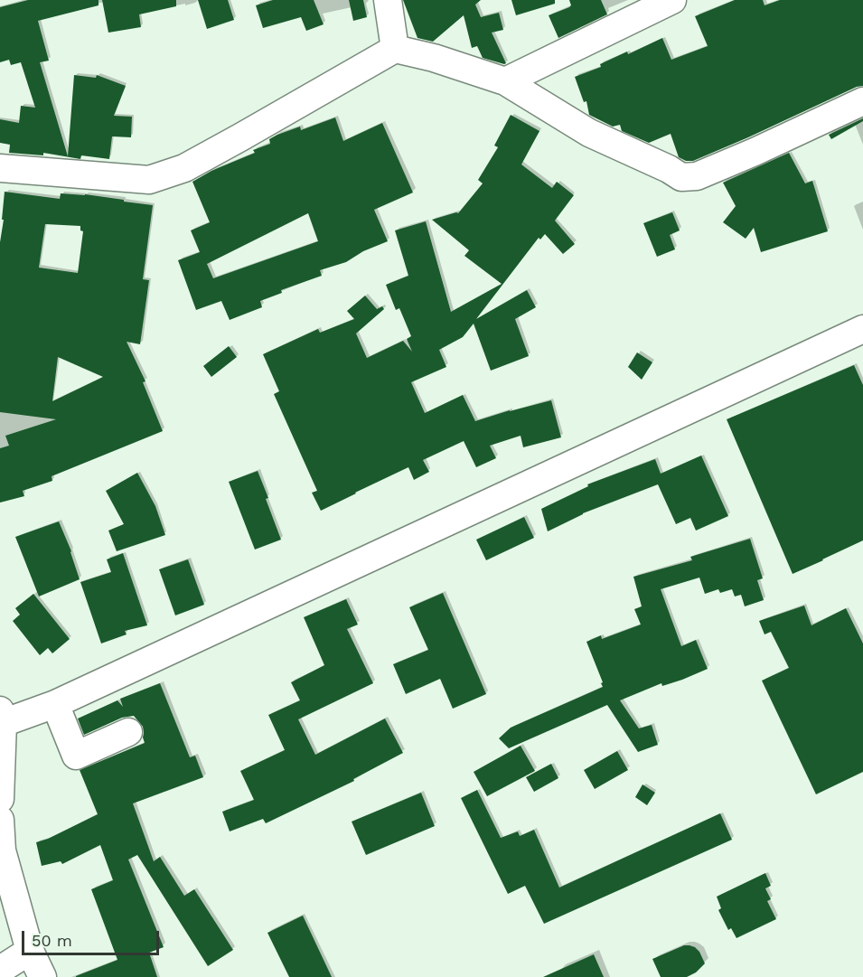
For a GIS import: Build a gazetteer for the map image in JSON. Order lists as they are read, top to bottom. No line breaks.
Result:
{"scale_bar":"50 m"}
